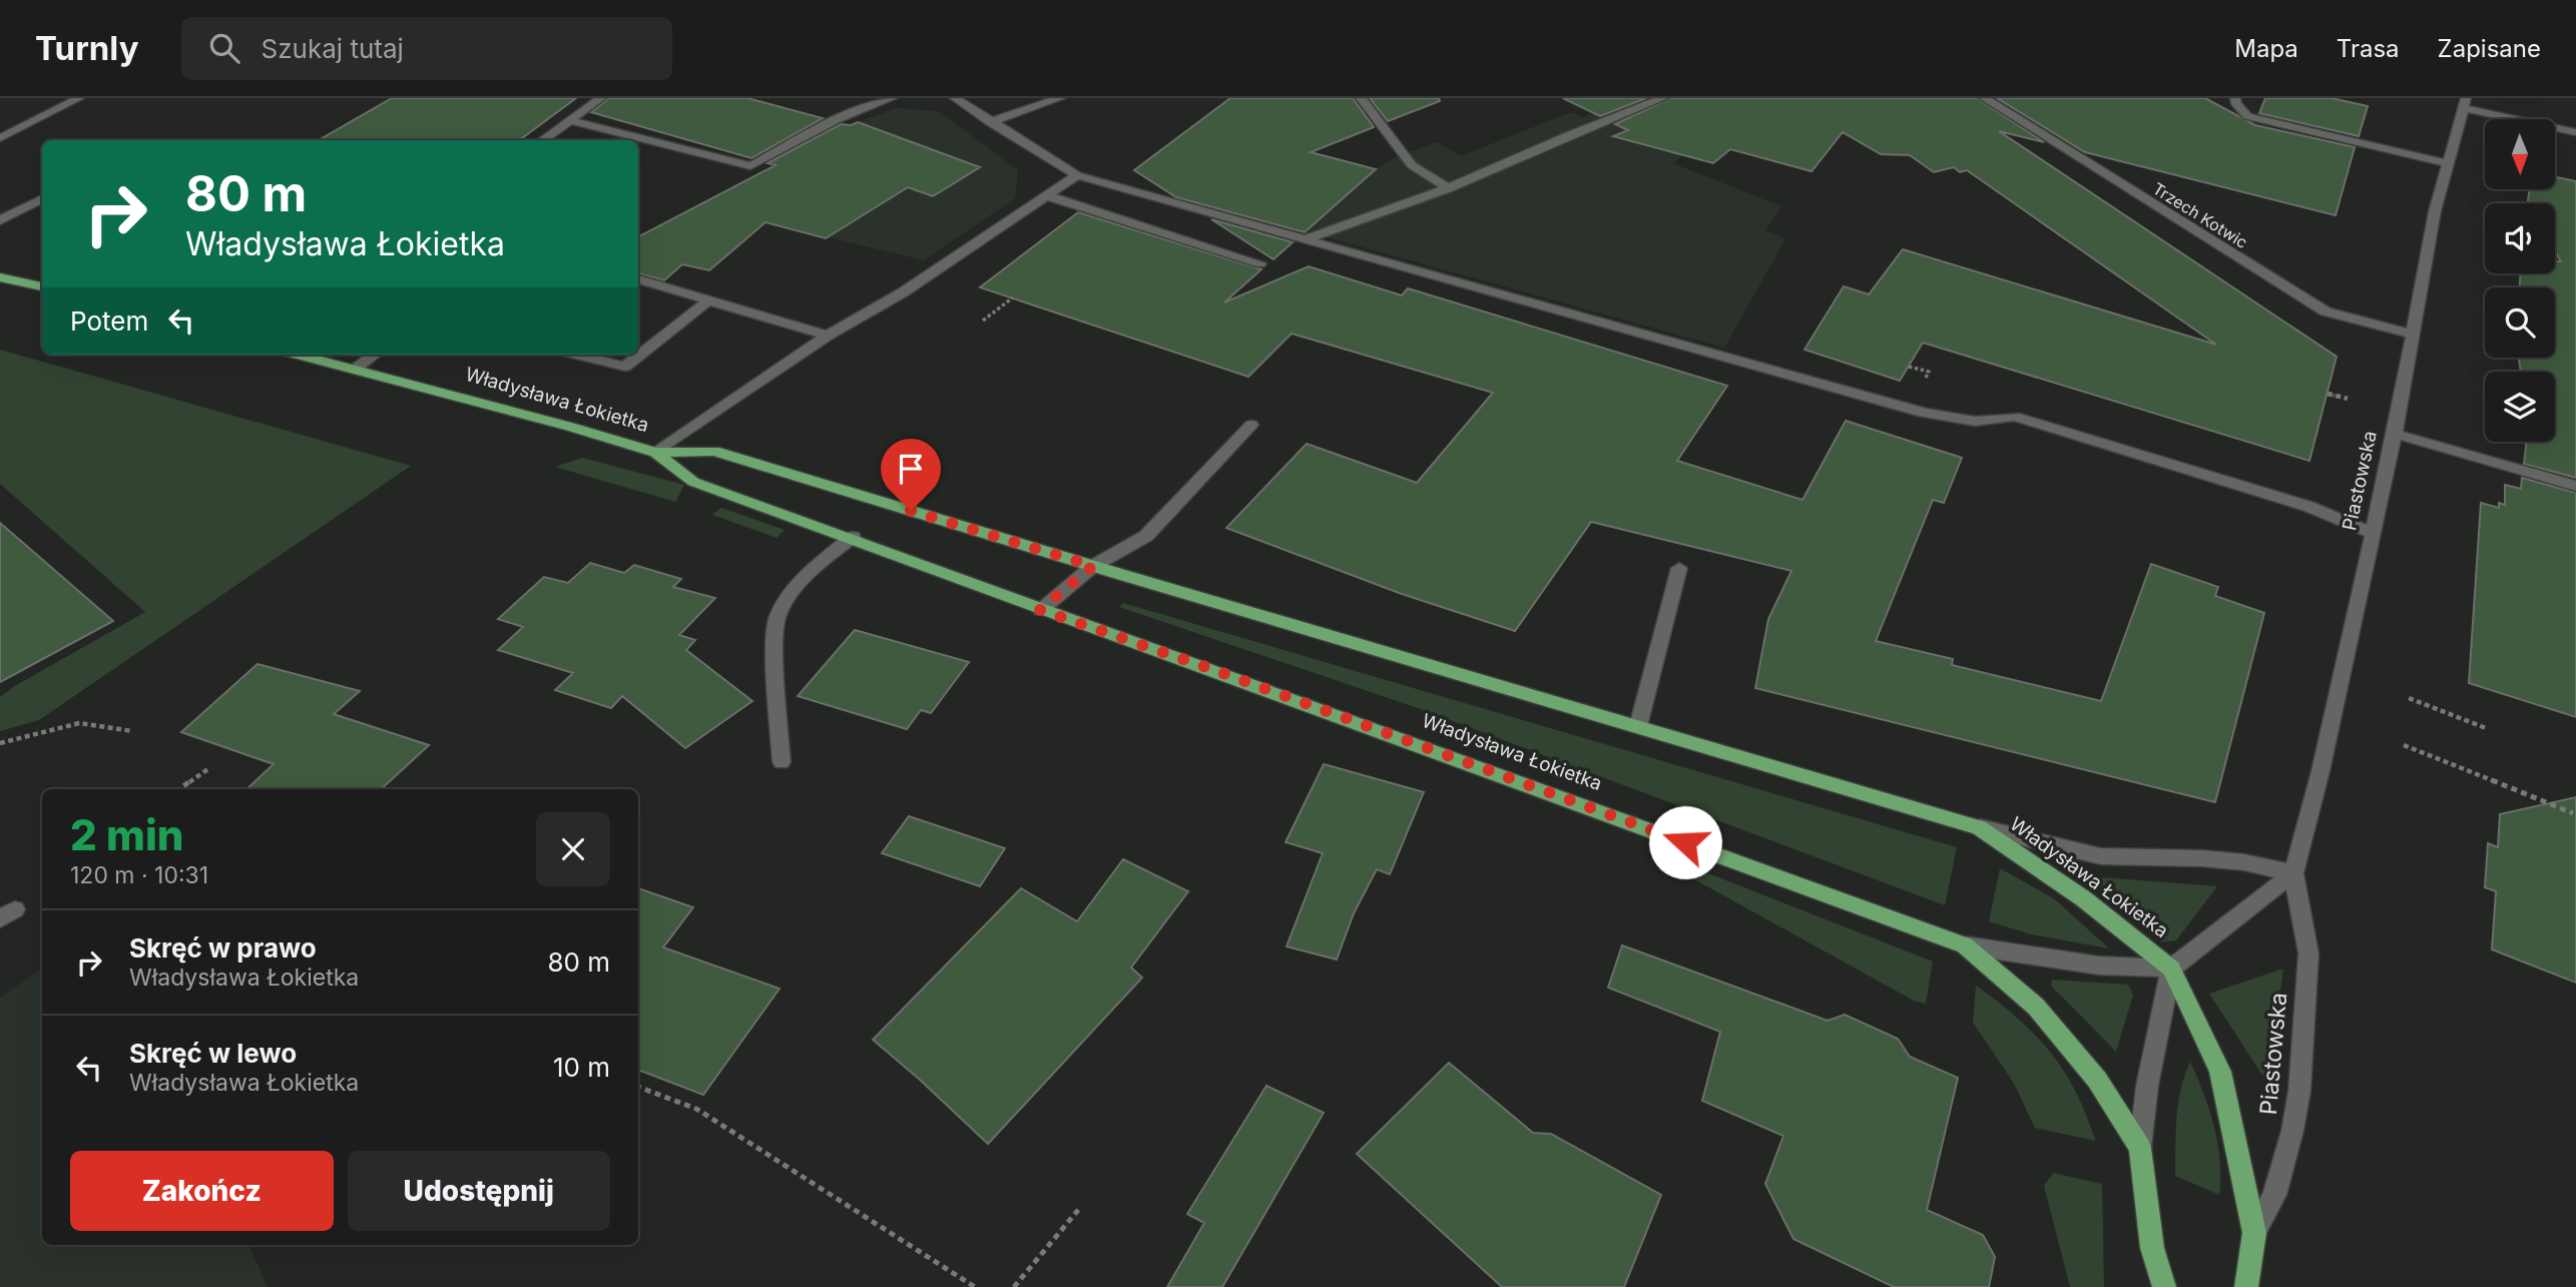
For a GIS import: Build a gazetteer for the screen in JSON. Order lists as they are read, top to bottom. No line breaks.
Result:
{"streets":{"main road":["Władysława Łokietka","Piastowska"],"street":["Trzech Kotwic"]},"crossings":[["Trzech Kotwic","Piastowska"],["Władysława Łokietka","Piastowska"]],"north":"bottom","page":{"header":"Turnly","search":"Szukaj tutaj","nav":["Mapa","Trasa","Zapisane"],"turn":["80 m","Władysława Łokietka"],"then":"Potem","heading":["2 min","120 m · 10:31"],"list":[{"name":"Skręć w prawo","note":"Władysława Łokietka","value":"80 m"},{"name":"Skręć w lewo","note":"Władysława Łokietka","value":"10 m"}],"buttons":["Zakończ","Udostępnij"]}}
